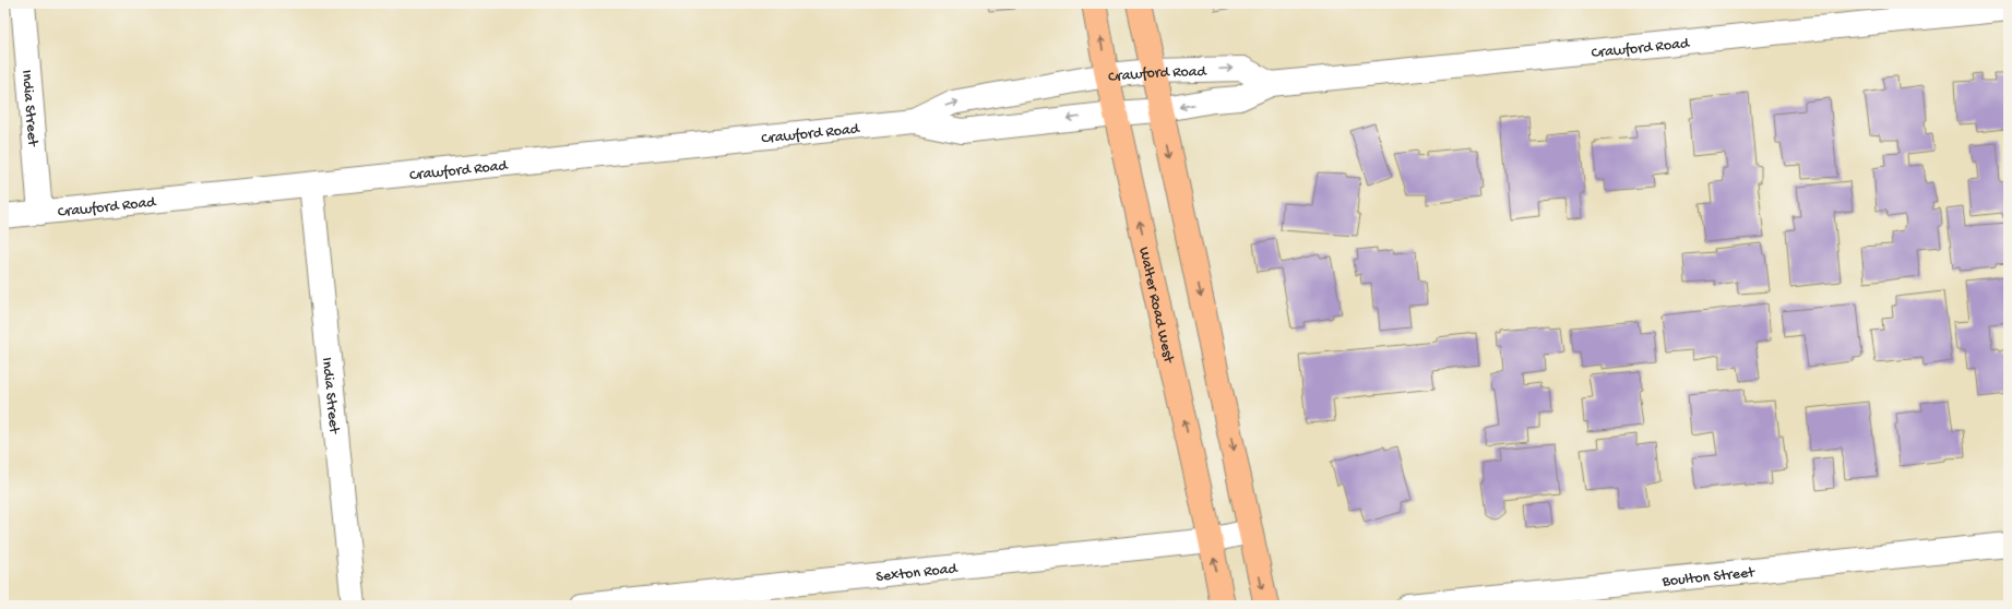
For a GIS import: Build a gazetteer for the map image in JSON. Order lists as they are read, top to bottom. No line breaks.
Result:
{"streets":{"main road":["Walter Road West"],"street":["Crawford Road","India Street","Sexton Road","Boulton Street"]},"crossings":[["Crawford Road","India Street"],["Crawford Road","Walter Road West"],["Walter Road West","Sexton Road"]]}
